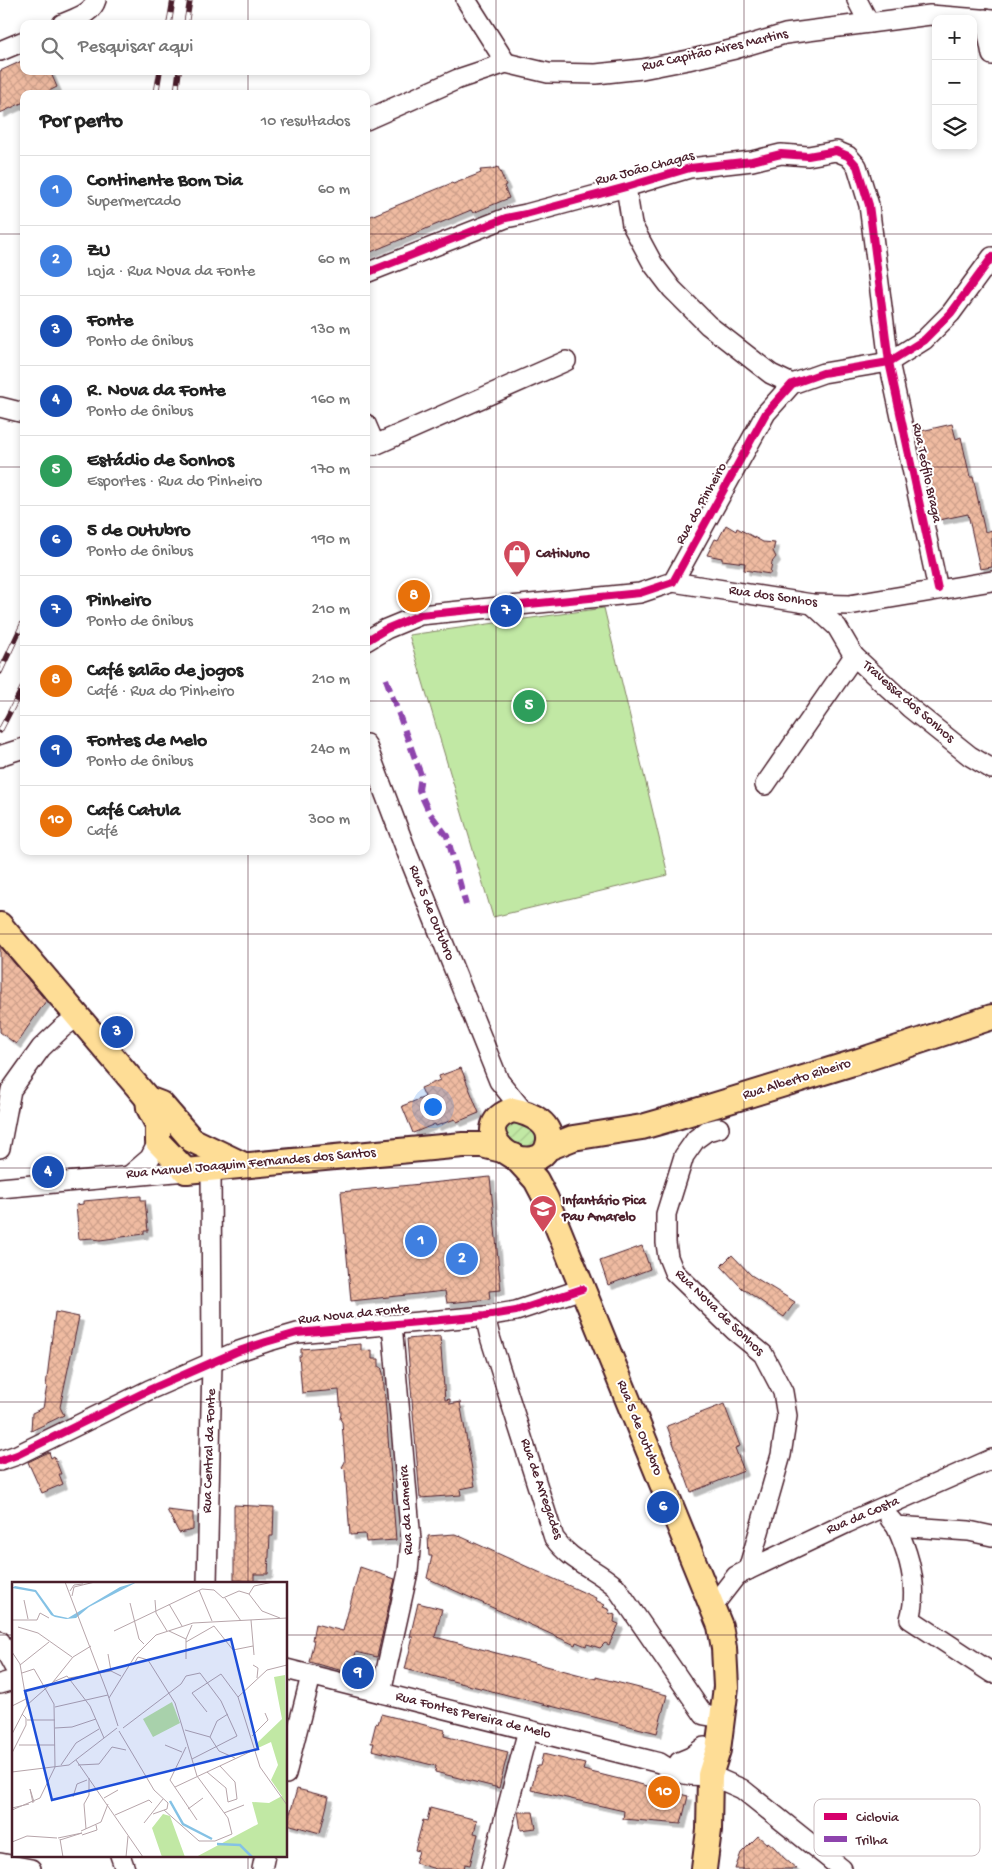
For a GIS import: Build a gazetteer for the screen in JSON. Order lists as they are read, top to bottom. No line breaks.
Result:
{"streets":{"main road":["Rua 5 de Outubro","Rua Alberto Ribeiro","Rua Manuel Joaquim Fernandes dos Santos"],"street":["Rua Capitão Aires Martins","Rua João Chagas","Rua Teófilo Braga","Rua do Pinheiro","Rua dos Sonhos","Travessa dos Sonhos","Rua Nova de Sonhos","Rua Nova da Fonte","Rua Central da Fonte","Rua de Arregades","Rua da Lameira","Rua da Costa","Rua Fontes Pereira de Melo"]},"crossings":[["Rua João Chagas","Rua Teófilo Braga"],["Rua João Chagas","Rua do Pinheiro"],["Rua Teófilo Braga","Rua do Pinheiro"],["Rua Teófilo Braga","Rua dos Sonhos"],["Rua do Pinheiro","Rua dos Sonhos"],["Rua dos Sonhos","Travessa dos Sonhos"],["Rua 5 de Outubro","Rua Alberto Ribeiro"],["Rua 5 de Outubro","Rua Manuel Joaquim Fernandes dos Santos"],["Rua 5 de Outubro","Rua Nova da Fonte"],["Rua 5 de Outubro","Rua de Arregades"],["Rua 5 de Outubro","Rua da Costa"],["Rua 5 de Outubro","Rua Fontes Pereira de Melo"],["Rua Alberto Ribeiro","Rua Manuel Joaquim Fernandes dos Santos"],["Rua Manuel Joaquim Fernandes dos Santos","Rua Central da Fonte"],["Rua Nova de Sonhos","Rua da Costa"],["Rua Nova da Fonte","Rua Central da Fonte"],["Rua Nova da Fonte","Rua de Arregades"],["Rua Nova da Fonte","Rua da Lameira"],["Rua da Lameira","Rua Fontes Pereira de Melo"]],"places":{"shop":["CatiNuno"],"school or university":["Infantário Pica Pau Amarelo"]},"legend":["Ciclovia","Trilha"],"page":{"map_buttons":["+","−"],"search":"Pesquisar aqui","heading":["Por perto","10 resultados"],"list":[{"mark":"1","name":"Continente Bom Dia","note":"Supermercado","value":"60 m"},{"mark":"2","name":"ZU","note":"Loja · Rua Nova da Fonte","value":"60 m"},{"mark":"3","name":"Fonte","note":"Ponto de ônibus","value":"130 m"},{"mark":"4","name":"R. Nova da Fonte","note":"Ponto de ônibus","value":"160 m"},{"mark":"5","name":"Estádio de Sonhos","note":"Esportes · Rua do Pinheiro","value":"170 m"},{"mark":"6","name":"5 de Outubro","note":"Ponto de ônibus","value":"190 m"},{"mark":"7","name":"Pinheiro","note":"Ponto de ônibus","value":"210 m"},{"mark":"8","name":"Café salão de jogos","note":"Café · Rua do Pinheiro","value":"210 m"},{"mark":"9","name":"Fontes de Melo","note":"Ponto de ônibus","value":"240 m"},{"mark":"10","name":"Café Catula","note":"Café","value":"300 m"}],"pins":["8","7","5","3","4","1","2","6","9","10"]}}
